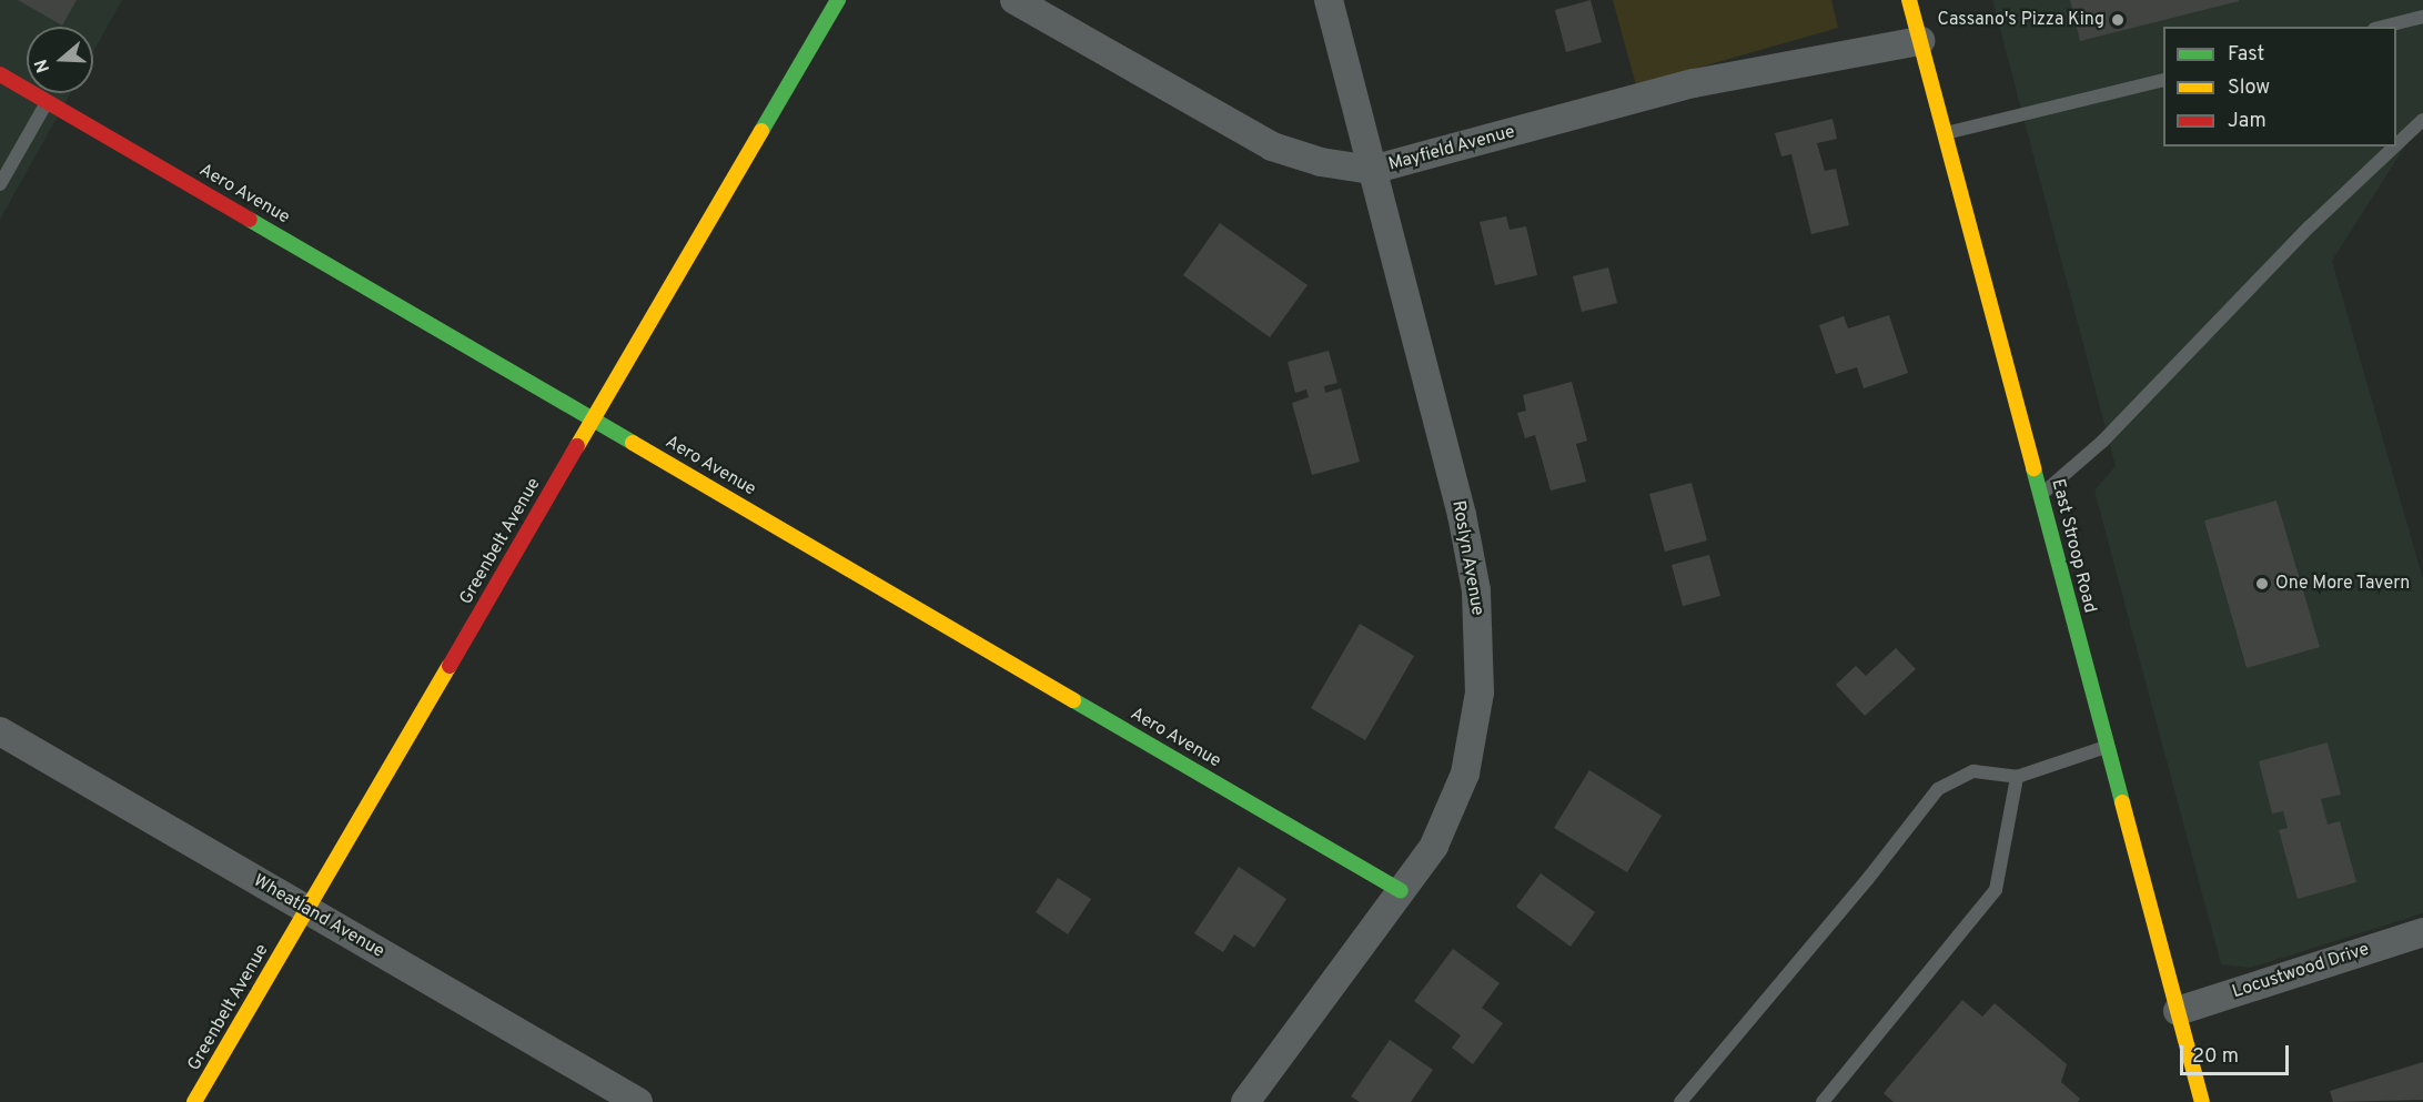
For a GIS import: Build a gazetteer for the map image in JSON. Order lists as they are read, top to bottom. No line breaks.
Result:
{"streets":{"street":["Mayfield Avenue","Aero Avenue","Greenbelt Avenue","East Stroop Road","Roslyn Avenue","Wheatland Avenue","Locustwood Drive"]},"crossings":[["Mayfield Avenue","East Stroop Road"],["Mayfield Avenue","Roslyn Avenue"],["Aero Avenue","Greenbelt Avenue"],["Aero Avenue","Roslyn Avenue"],["Greenbelt Avenue","Wheatland Avenue"],["East Stroop Road","Locustwood Drive"]],"places":["Cassano's Pizza King","One More Tavern"],"legend":["Fast","Slow","Jam"],"scale_bar":"20 m","north":"left"}
